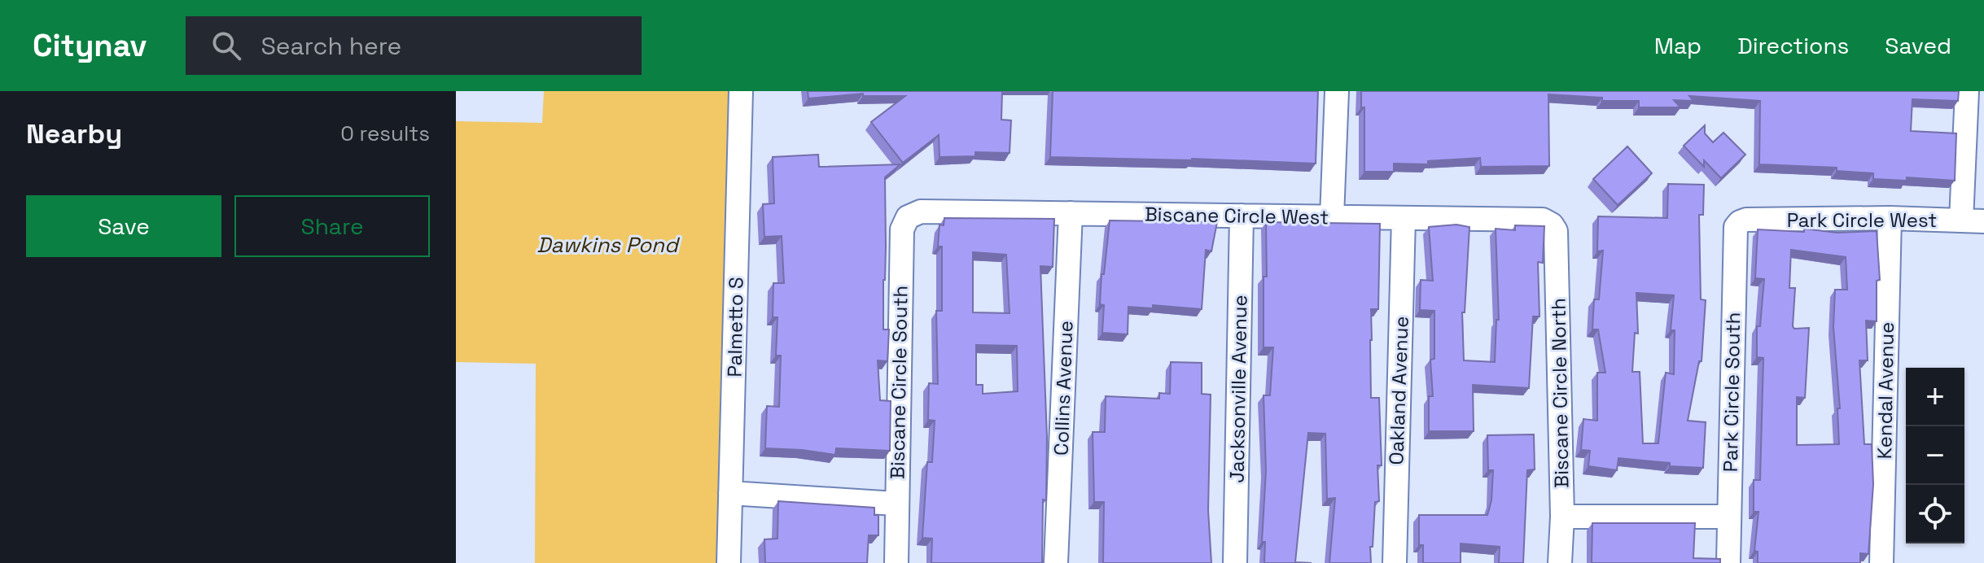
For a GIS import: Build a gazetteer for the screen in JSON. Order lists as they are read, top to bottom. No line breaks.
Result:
{"streets":{"street":["Biscane Circle West","Park Circle West","Palmetto S","Biscane Circle South","Collins Avenue","Jacksonville Avenue","Oakland Avenue","Kendal Avenue","Park Circle South","Biscane Circle North"]},"crossings":[["Biscane Circle West","Biscane Circle South"],["Biscane Circle West","Collins Avenue"],["Biscane Circle West","Jacksonville Avenue"],["Biscane Circle West","Oakland Avenue"],["Biscane Circle West","Biscane Circle North"],["Park Circle West","Kendal Avenue"],["Park Circle West","Park Circle South"]],"water":["Dawkins Pond"],"page":{"header":"Citynav","search":"Search here","nav":["Map","Directions","Saved"],"heading":["Nearby","0 results"],"buttons":["Save","Share"],"map_buttons":["+","−"]}}
